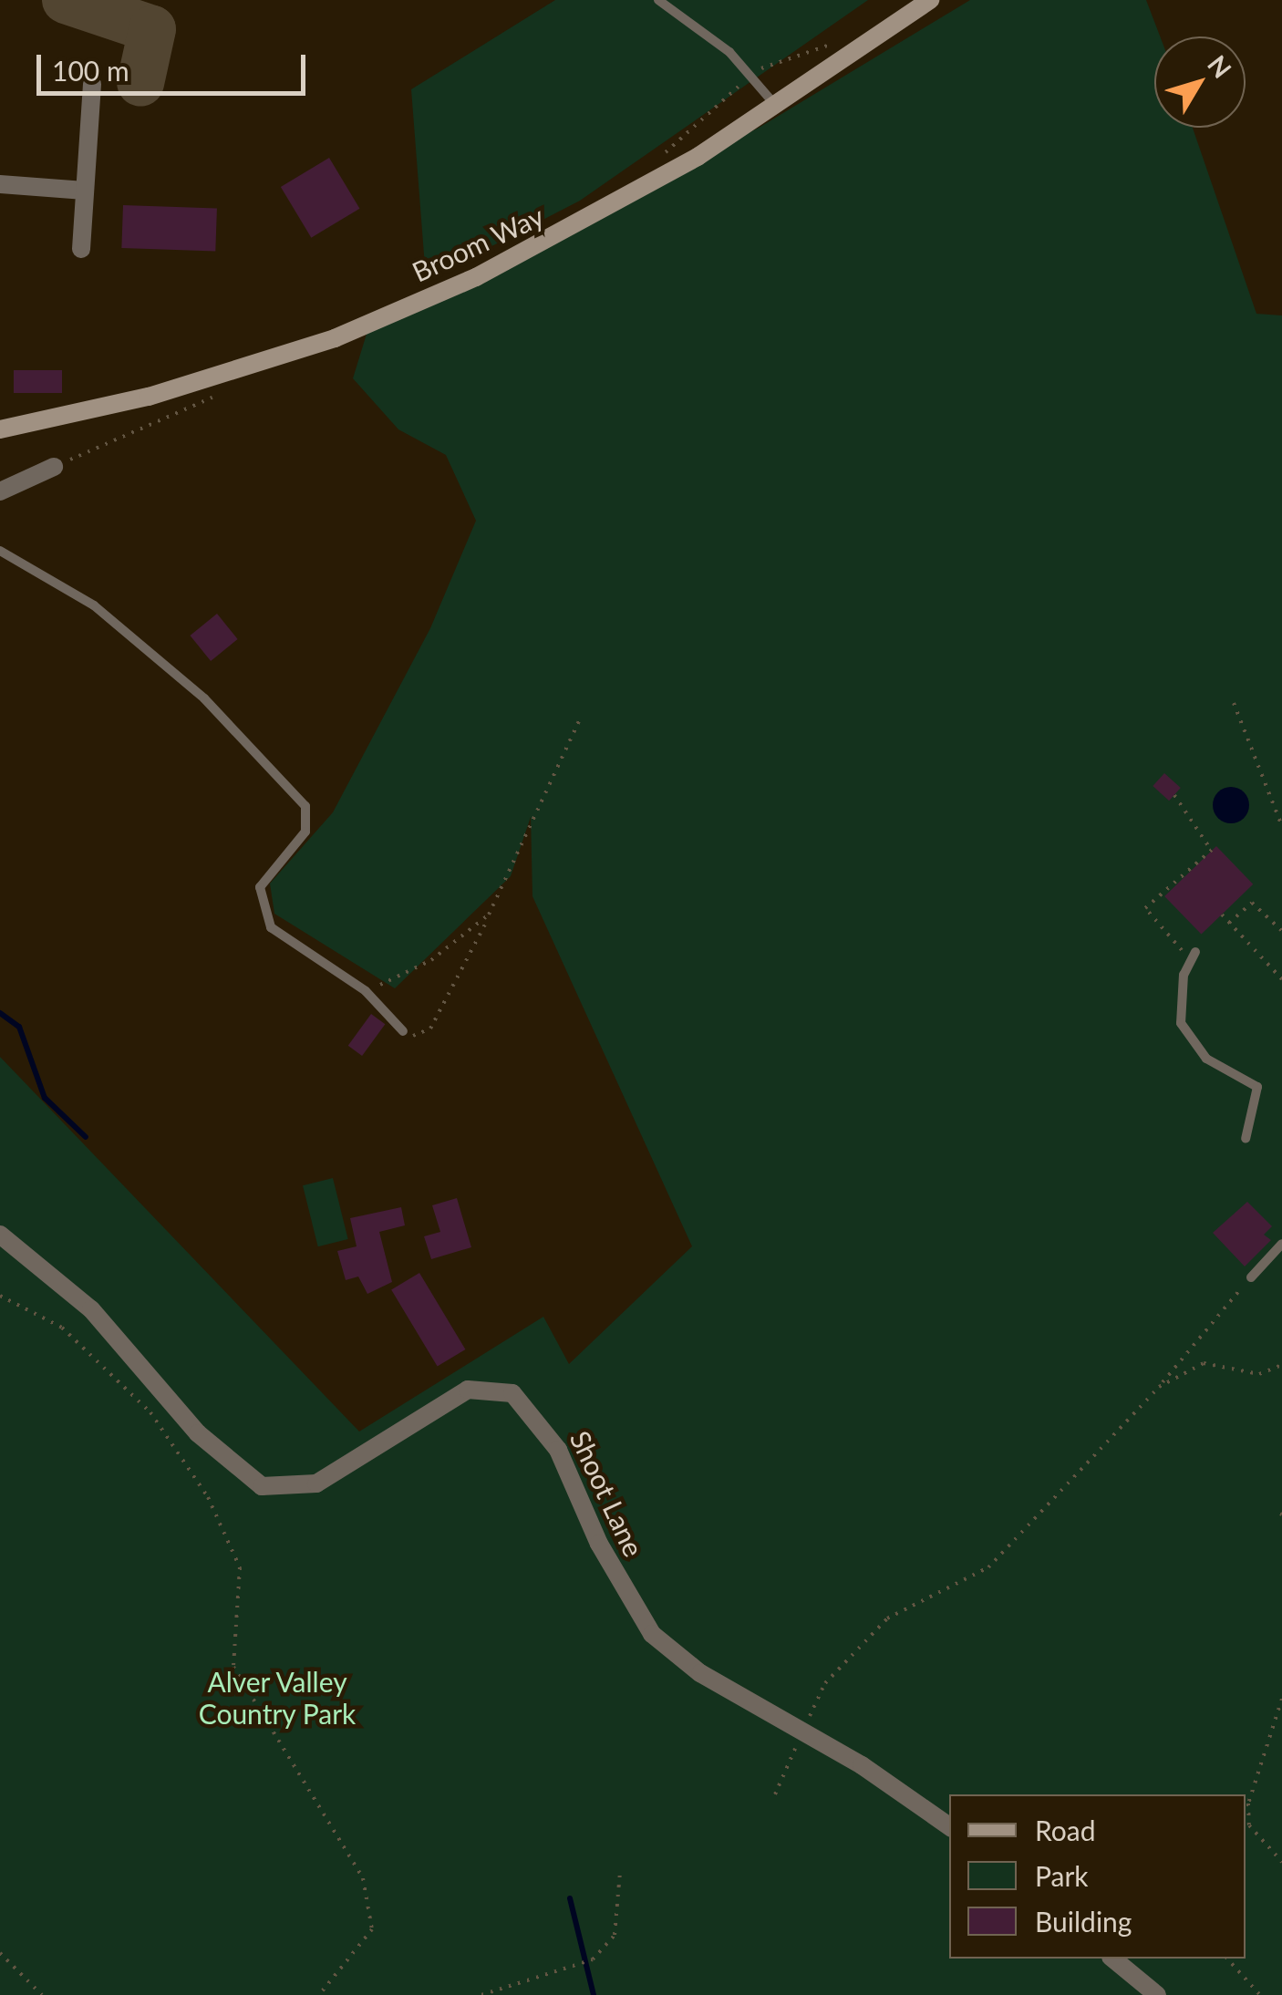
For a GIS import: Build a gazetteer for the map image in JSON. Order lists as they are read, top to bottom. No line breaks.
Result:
{"streets":{"main road":["Broom Way"],"street":["Shoot Lane"]},"parks":["Alver Valley Country Park"],"legend":["Road","Park","Building"],"scale_bar":"100 m","north":"top right"}
